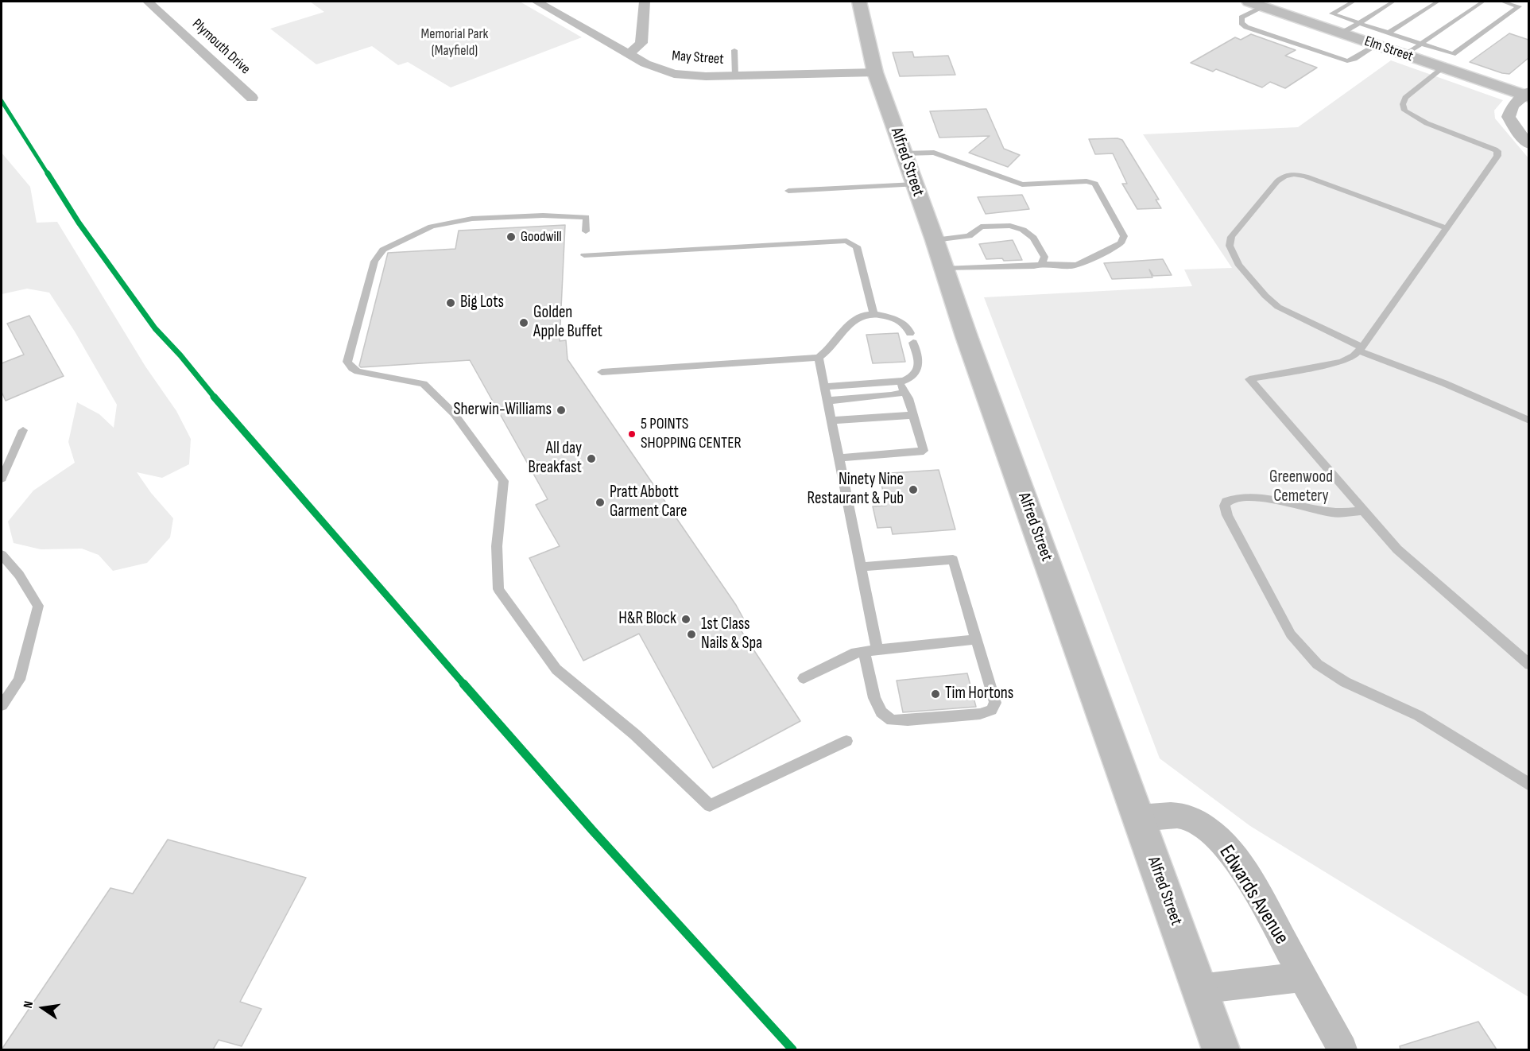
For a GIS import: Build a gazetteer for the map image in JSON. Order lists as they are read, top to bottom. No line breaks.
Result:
{"streets":{"main road":["Elm Street","Alfred Street"],"street":["Plymouth Drive","May Street","Edwards Avenue"]},"crossings":[["May Street","Alfred Street"],["Alfred Street","Edwards Avenue"]],"parks":["Memorial Park (Mayfield)","Greenwood Cemetery"],"places":["Goodwill","Big Lots","Golden Apple Buffet","Sherwin-Williams","5 POINTS SHOPPING CENTER","All day Breakfast","Ninety Nine Restaurant & Pub","Pratt Abbott Garment Care","H&R Block","1st Class Nails & Spa","Tim Hortons"],"north":"left"}
